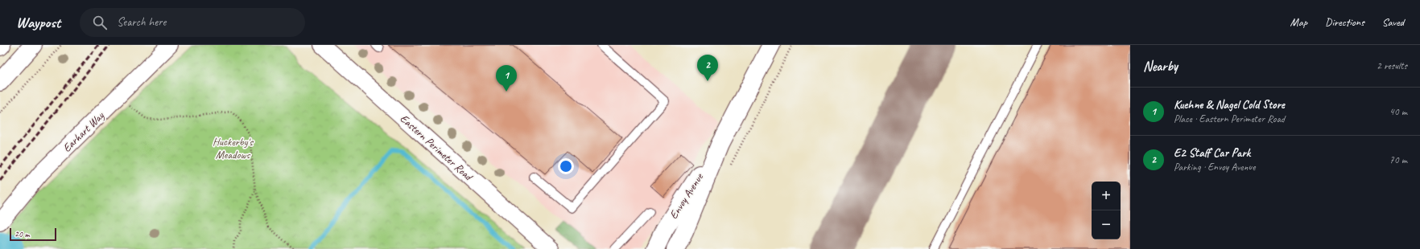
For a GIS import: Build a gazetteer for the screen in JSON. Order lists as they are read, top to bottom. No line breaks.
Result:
{"streets":{"main road":["Envoy Avenue"],"street":["Earhart Way","Eastern Perimeter Road"]},"parks":["Huckerby's Meadows"],"scale_bar":"20 m","page":{"header":"Waypost","search":"Search here","nav":["Map","Directions","Saved"],"heading":["Nearby","2 results"],"pins":["2","1"],"list":[{"mark":"1","name":"Kuehne & Nagel Cold Store","note":"Place · Eastern Perimeter Road","value":"40 m"},{"mark":"2","name":"E2 Staff Car Park","note":"Parking · Envoy Avenue","value":"70 m"}],"map_buttons":["+","−"],"scale":"20 m"}}
